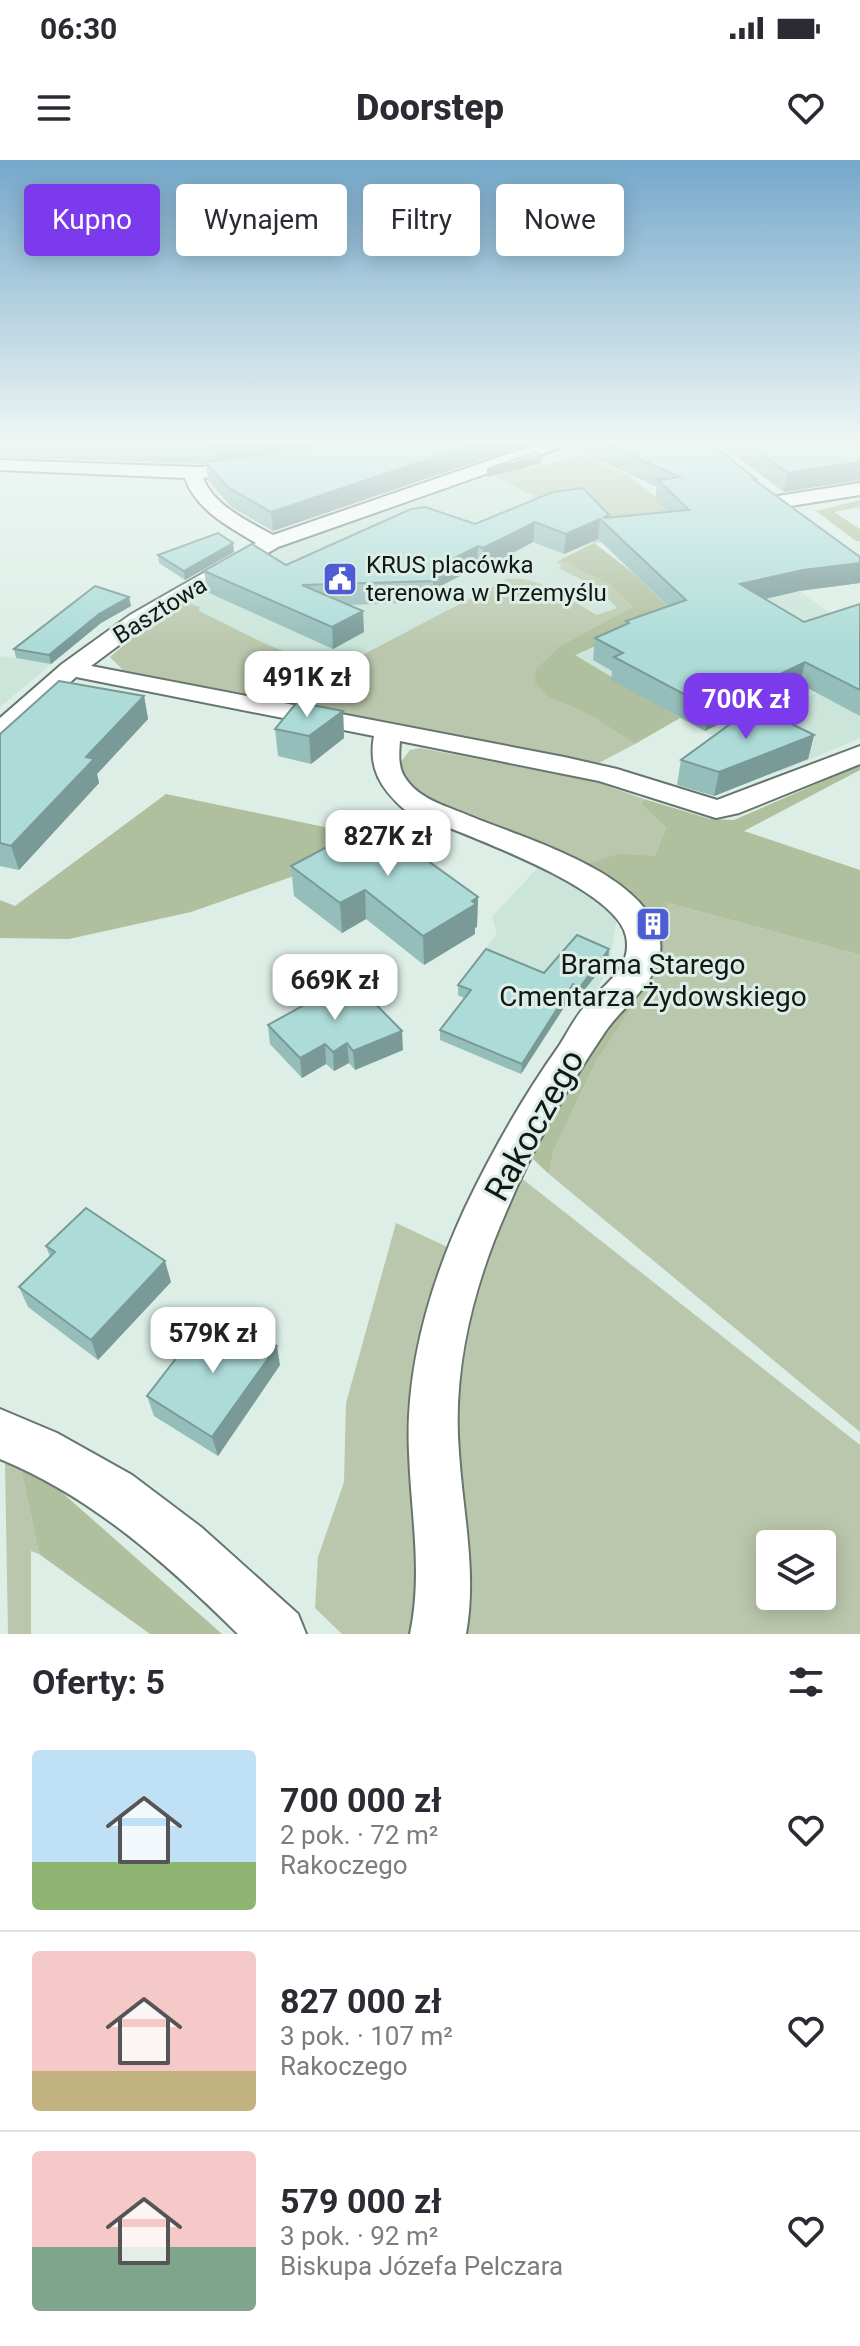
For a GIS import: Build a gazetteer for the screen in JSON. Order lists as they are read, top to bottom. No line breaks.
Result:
{"streets":{"street":["Basztowa","Rakoczego"]},"places":{"public building":["KRUS placówka terenowa w Przemyślu"],"building":["Brama Starego Cmentarza Żydowskiego"]},"page":{"status":"06:30","header":"Doorstep","chip":["Kupno","Wynajem","Filtry","Nowe"],"price":["491K zł","700K zł","827K zł","669K zł","579K zł"],"heading":"Oferty: 5","list":[{"name":"700 000 zł","note":"2 pok. · 72 m² · Rakoczego"},{"name":"827 000 zł","note":"3 pok. · 107 m² · Rakoczego"},{"name":"579 000 zł","note":"3 pok. · 92 m² · Biskupa Józefa Pelczara"}]}}
